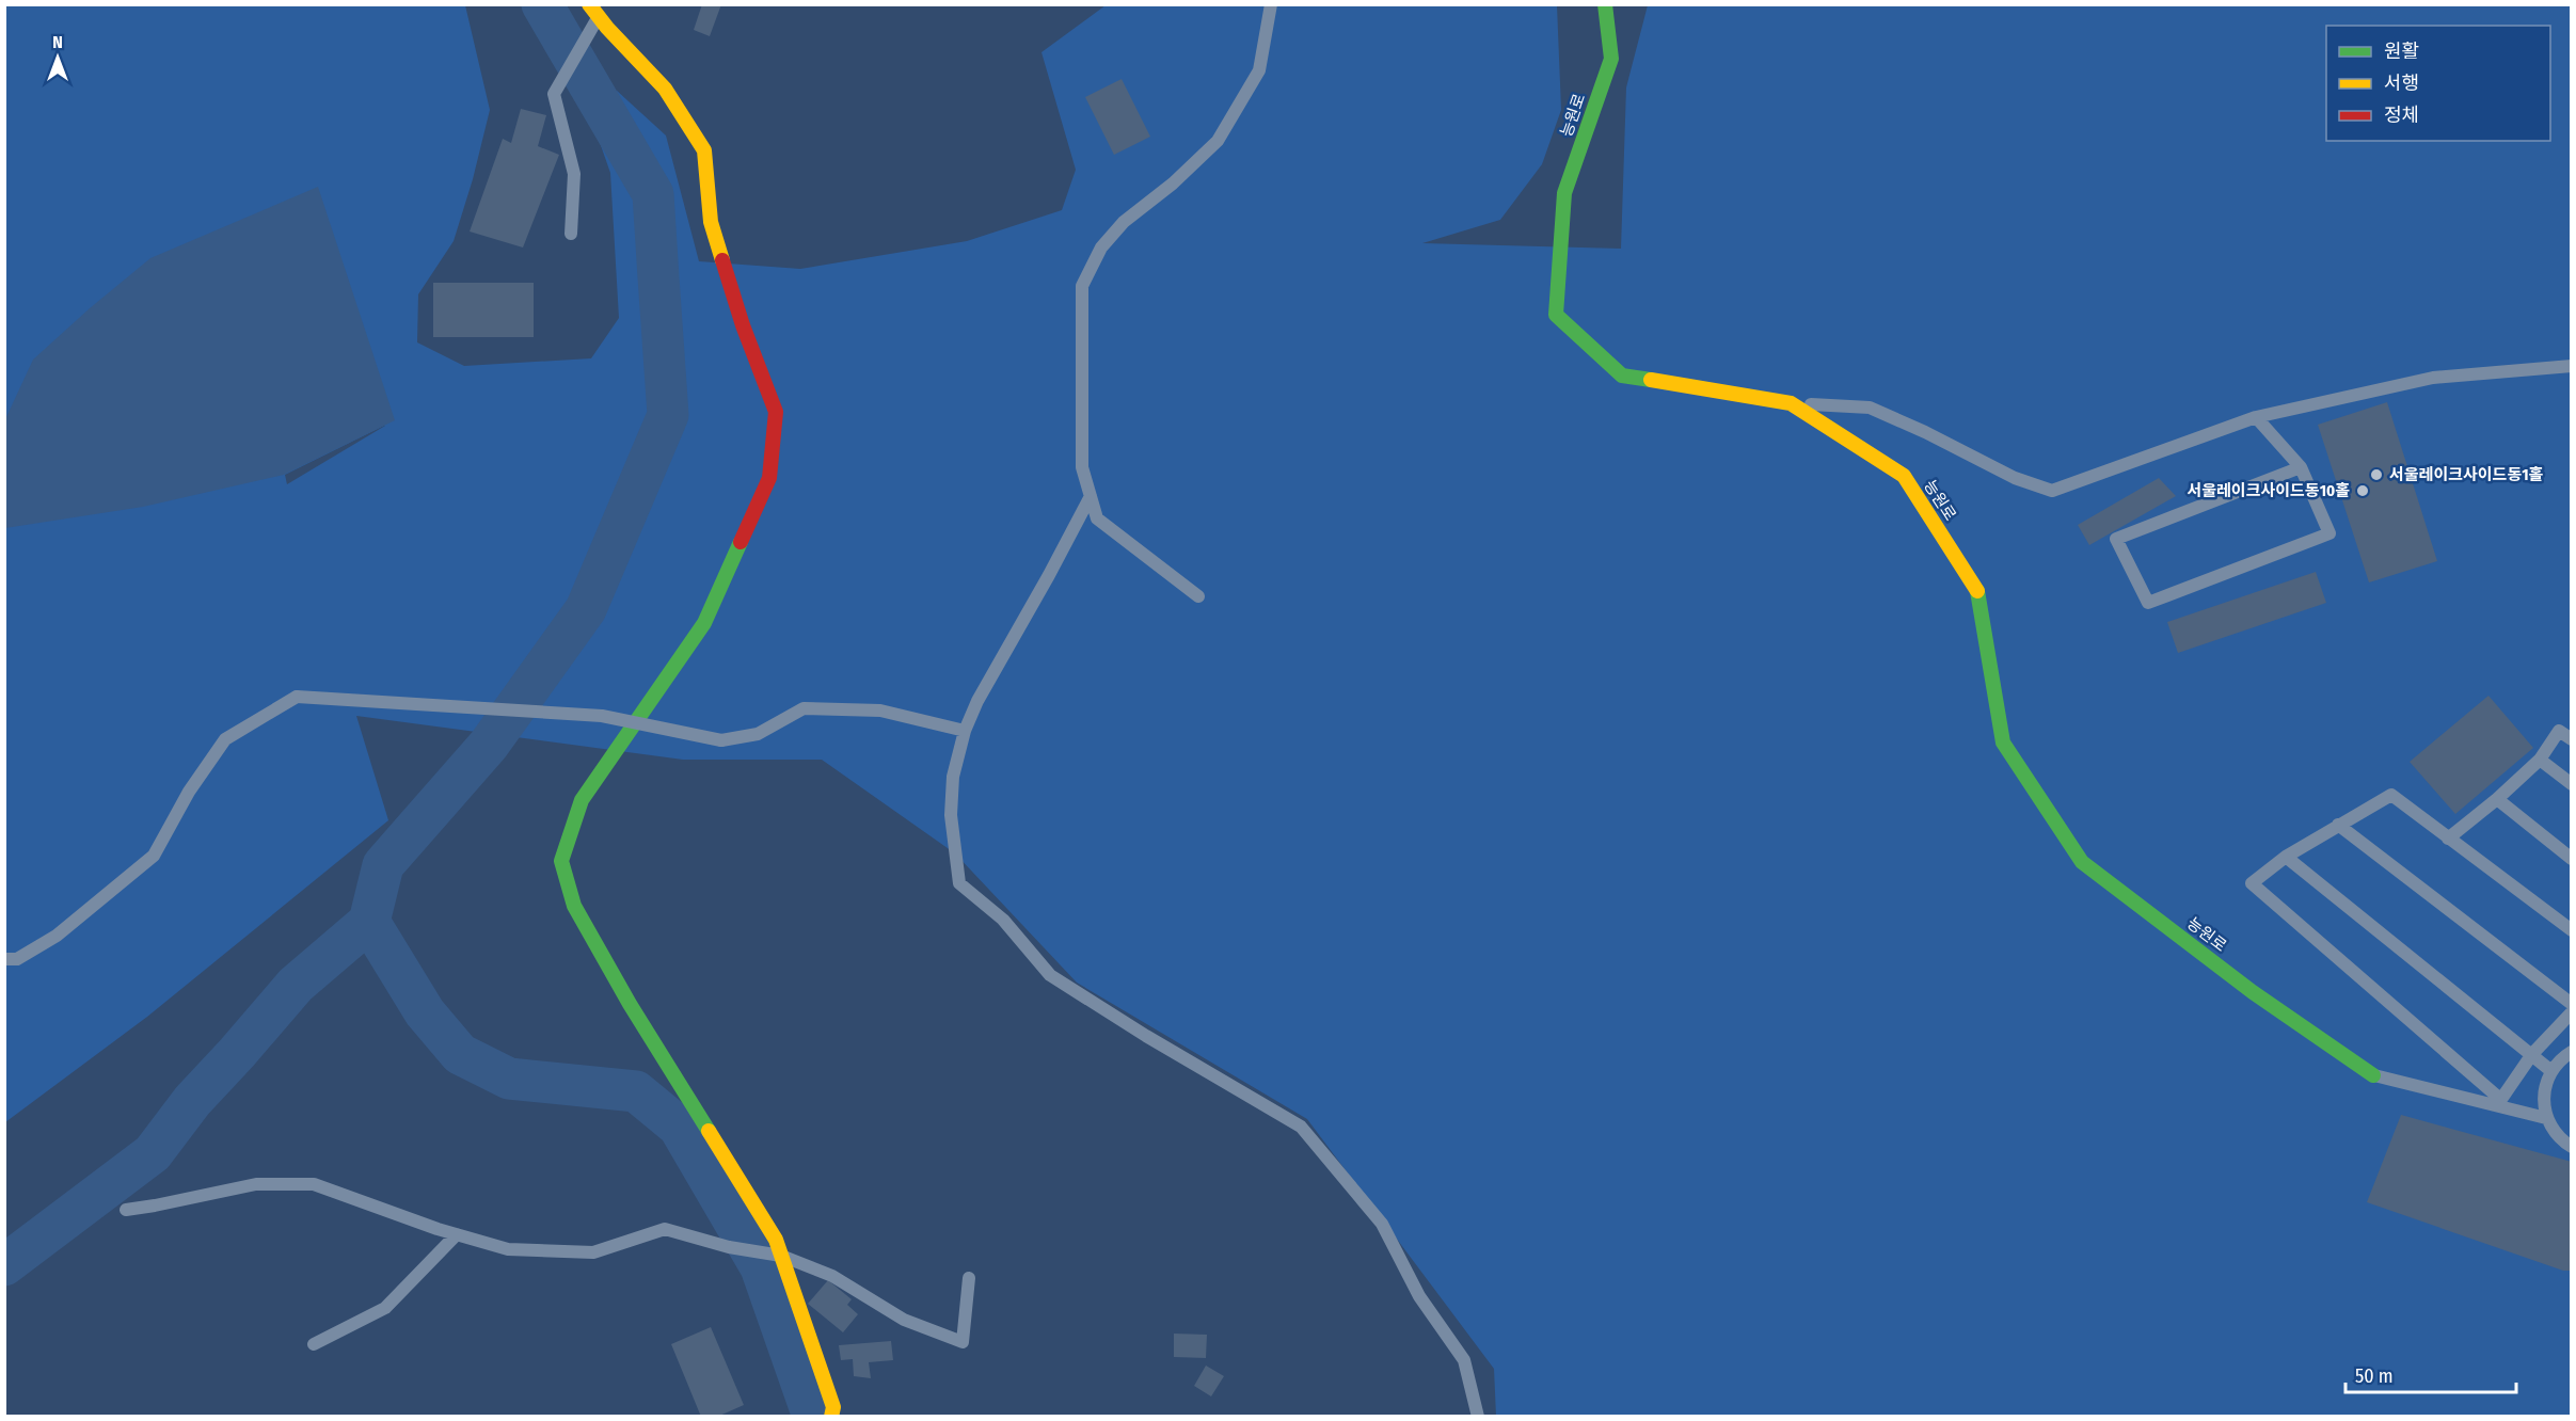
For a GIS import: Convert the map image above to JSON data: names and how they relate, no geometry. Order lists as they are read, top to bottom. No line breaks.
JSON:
{"streets":{"street":["능원로"]},"places":["서울레이크사이드동1홀","서울레이크사이드동10홀"],"legend":["원활","서행","정체"],"scale_bar":"50 m","north":"top"}
